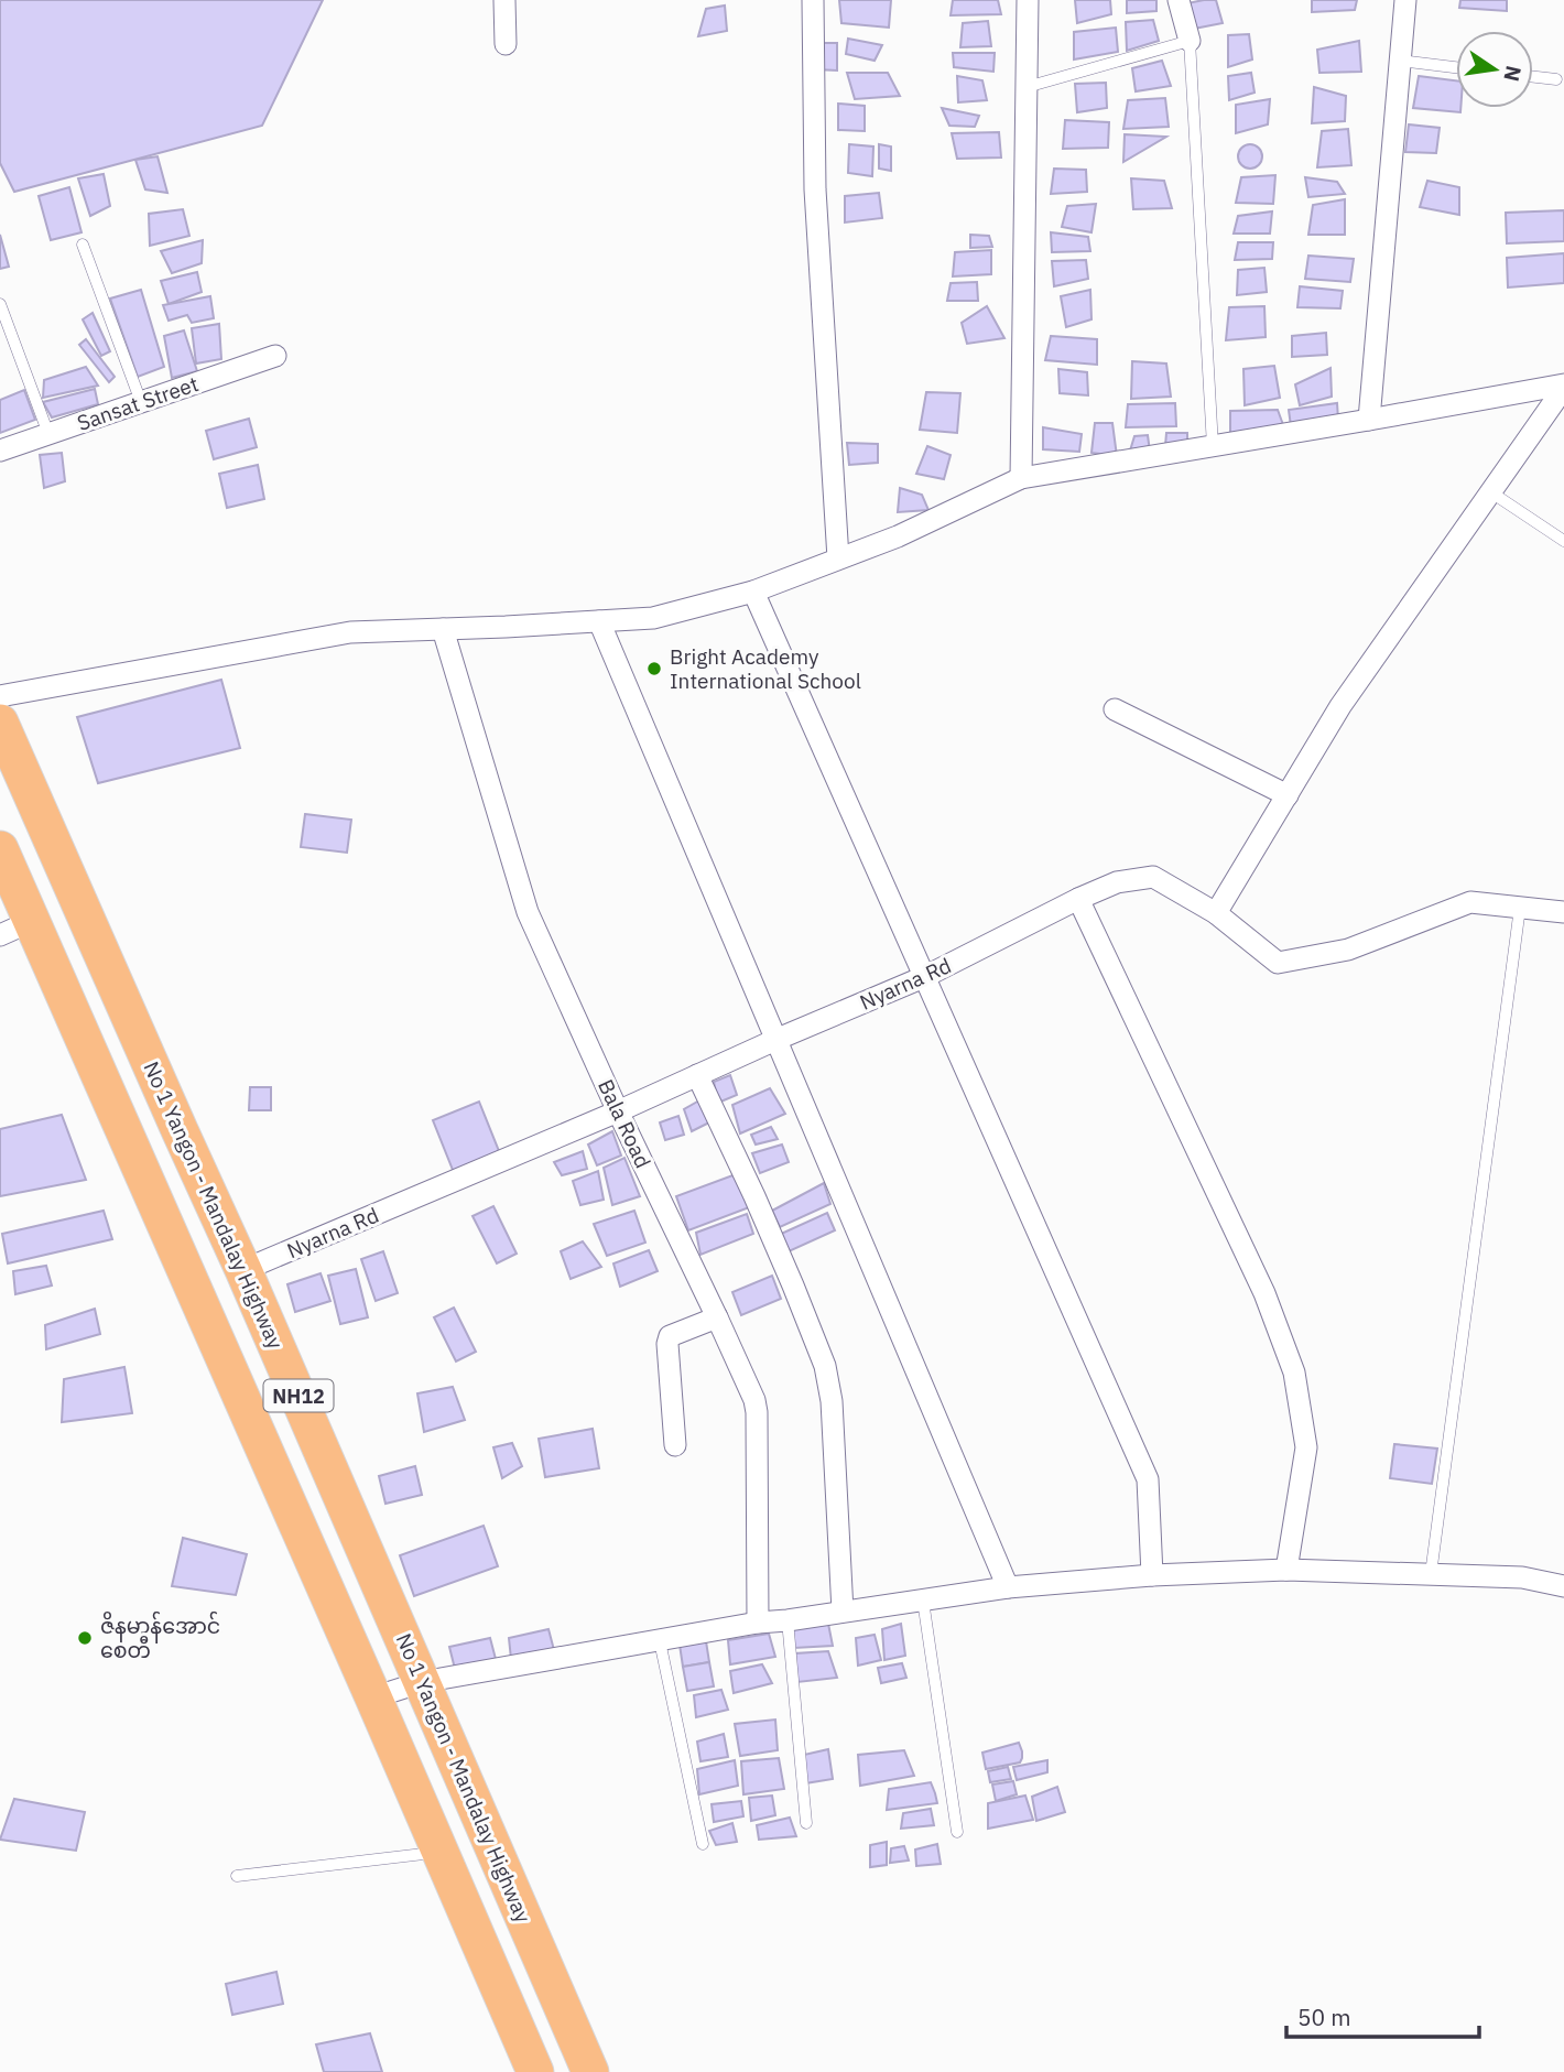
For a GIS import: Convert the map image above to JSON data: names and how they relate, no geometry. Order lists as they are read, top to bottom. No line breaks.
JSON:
{"streets":{"highway":["No 1 Yangon - Mandalay Highway","NH12"],"street":["Sansat Street","Nyarna Rd","Bala Road"]},"crossings":[["Nyarna Rd","Bala Road"],["Nyarna Rd","No 1 Yangon - Mandalay Highway"]],"places":["Bright Academy International School","ဇိနမာန်အောင် စေတီ"],"scale_bar":"50 m","north":"right"}
